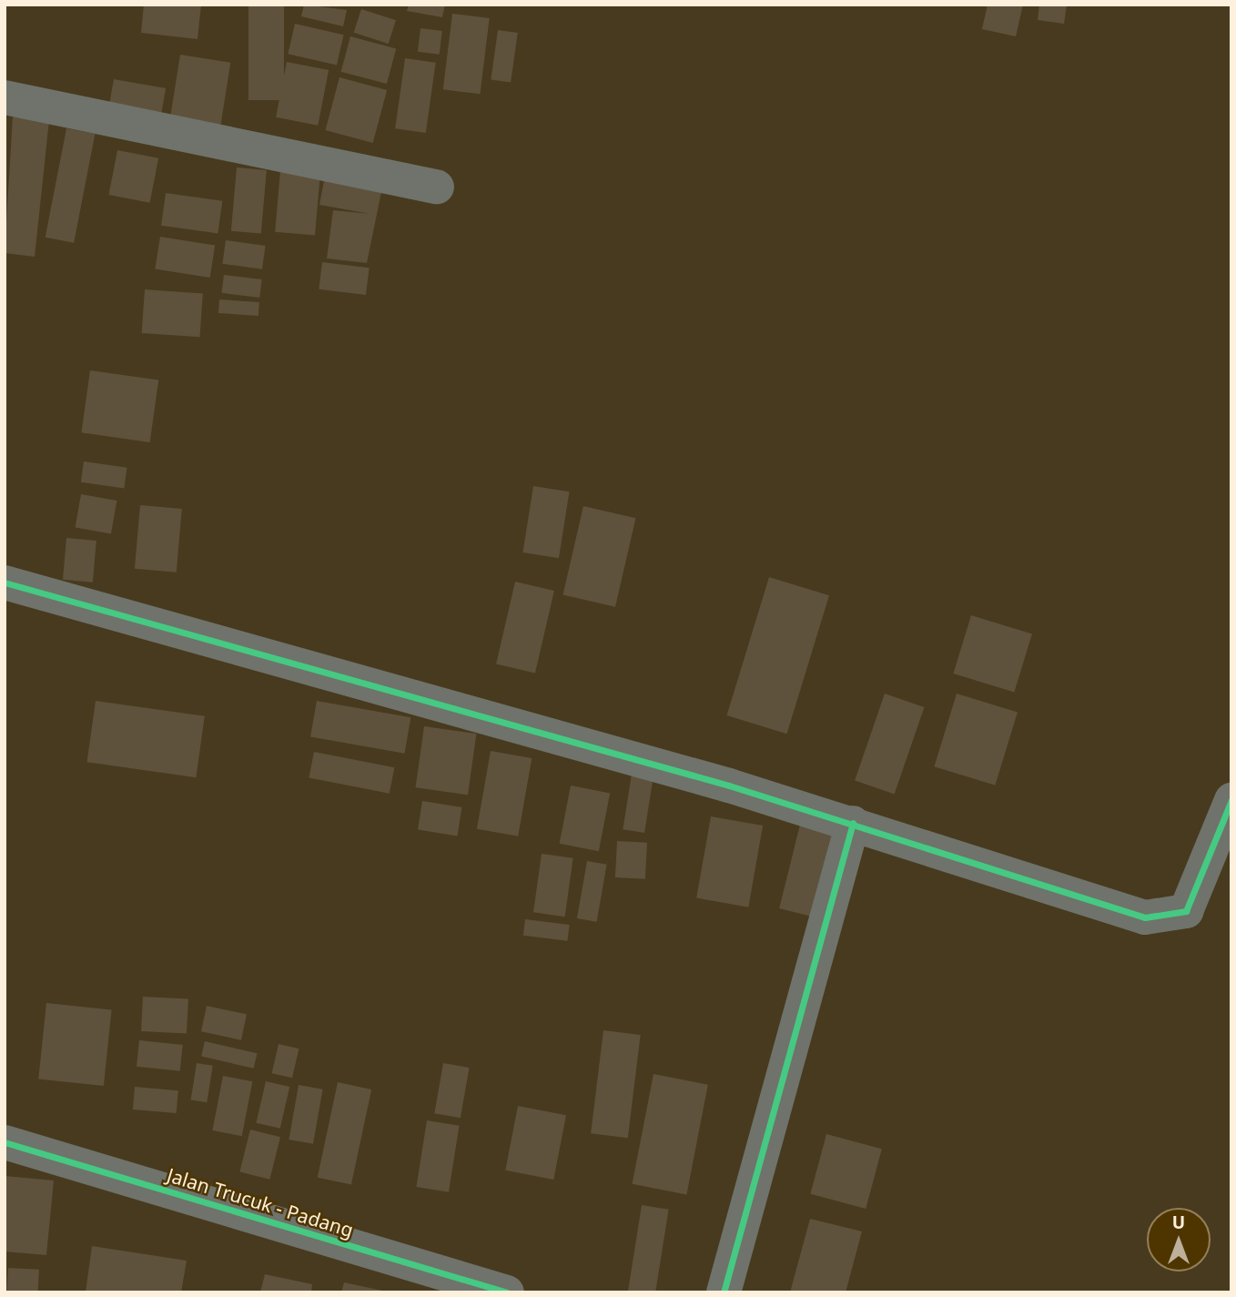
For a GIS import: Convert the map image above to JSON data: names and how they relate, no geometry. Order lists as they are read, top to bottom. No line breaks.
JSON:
{"streets":{"street":["Jalan Trucuk - Padang"]},"north":"top"}
